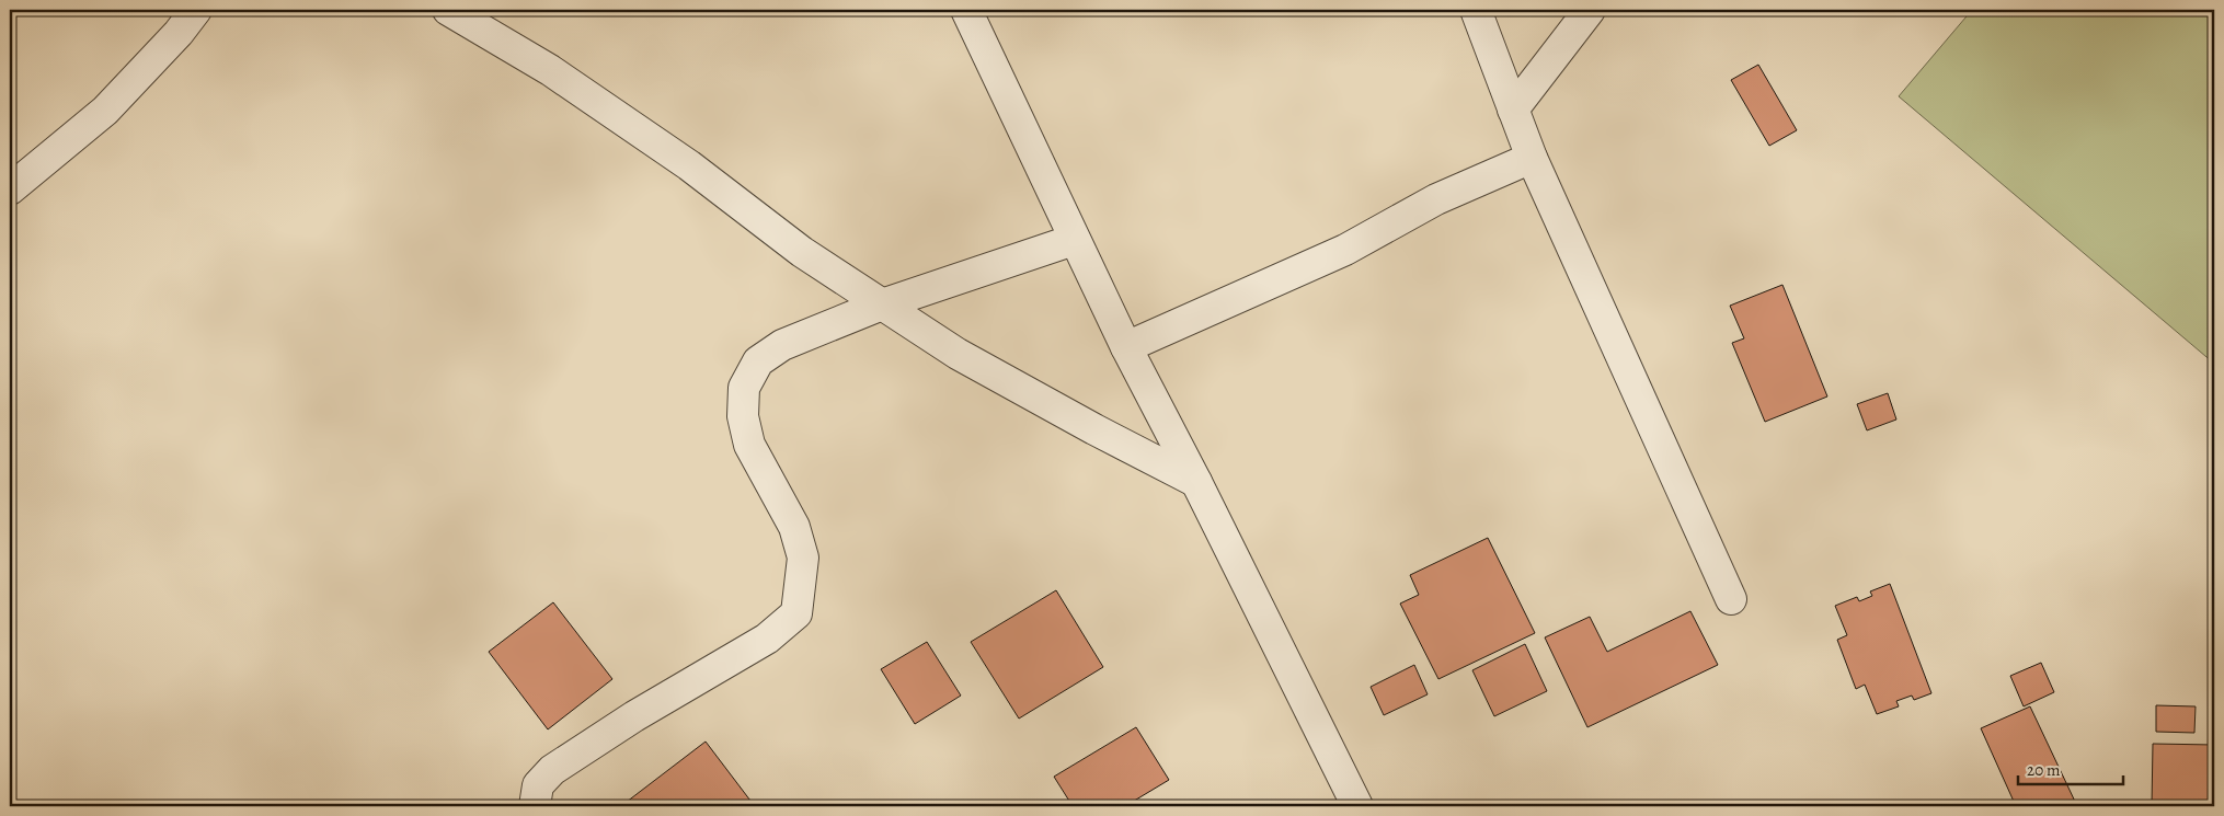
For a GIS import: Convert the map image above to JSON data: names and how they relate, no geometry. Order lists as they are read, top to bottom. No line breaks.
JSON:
{"scale_bar":"20 m"}
